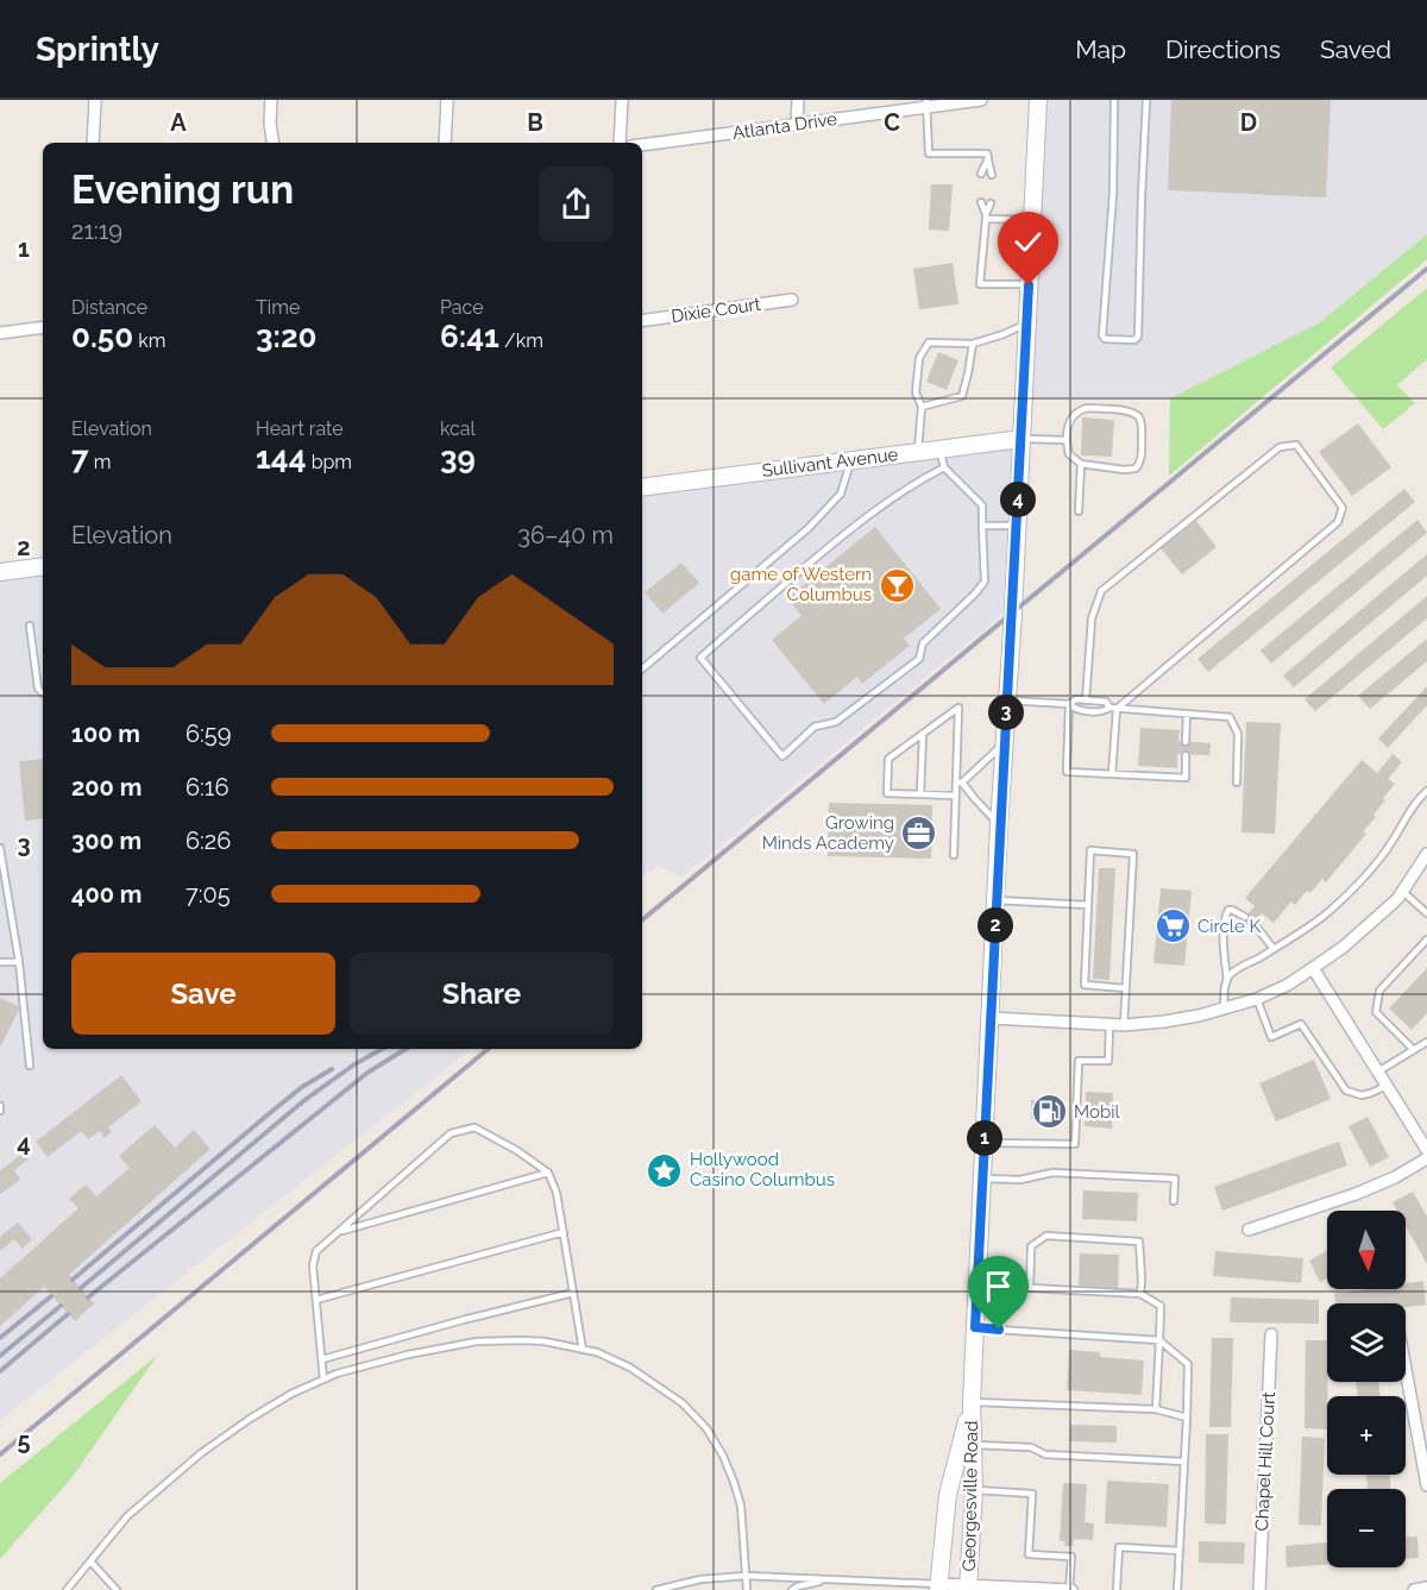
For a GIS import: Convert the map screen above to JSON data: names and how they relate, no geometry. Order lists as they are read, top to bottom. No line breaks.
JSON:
{"streets":{"main road":["Sullivant Avenue","Georgesville Road"],"street":["Atlanta Drive","Dixie Court","Chapel Hill Court"]},"crossings":[["Sullivant Avenue","Georgesville Road"]],"places":{"bar":["game of Western Columbus"],"office":["Growing Minds Academy"],"supermarket":["Circle K"],"fuel station":["Mobil"],"place":["Hollywood Casino Columbus"]},"north":"bottom","page":{"header":"Sprintly","nav":["Map","Directions","Saved"],"heading":["Evening run","21:19"],"stats":[["Distance","0.50 km"],["Time","3:20"],["Pace","6:41 /km"],["Elevation","7 m"],["Heart rate","144 bpm"],["kcal","39"]],"pins":["4","3","2","1"],"chart":["Elevation","36–40 m"],"list":[{"name":"100 m","note":"6:59"},{"name":"200 m","note":"6:16"},{"name":"300 m","note":"6:26"},{"name":"400 m","note":"7:05"}],"buttons":["Save","Share"],"map_buttons":["+","−"]},"grid":{"columns":["A","B","C","D"],"rows":["1","2","3","4","5"]}}
